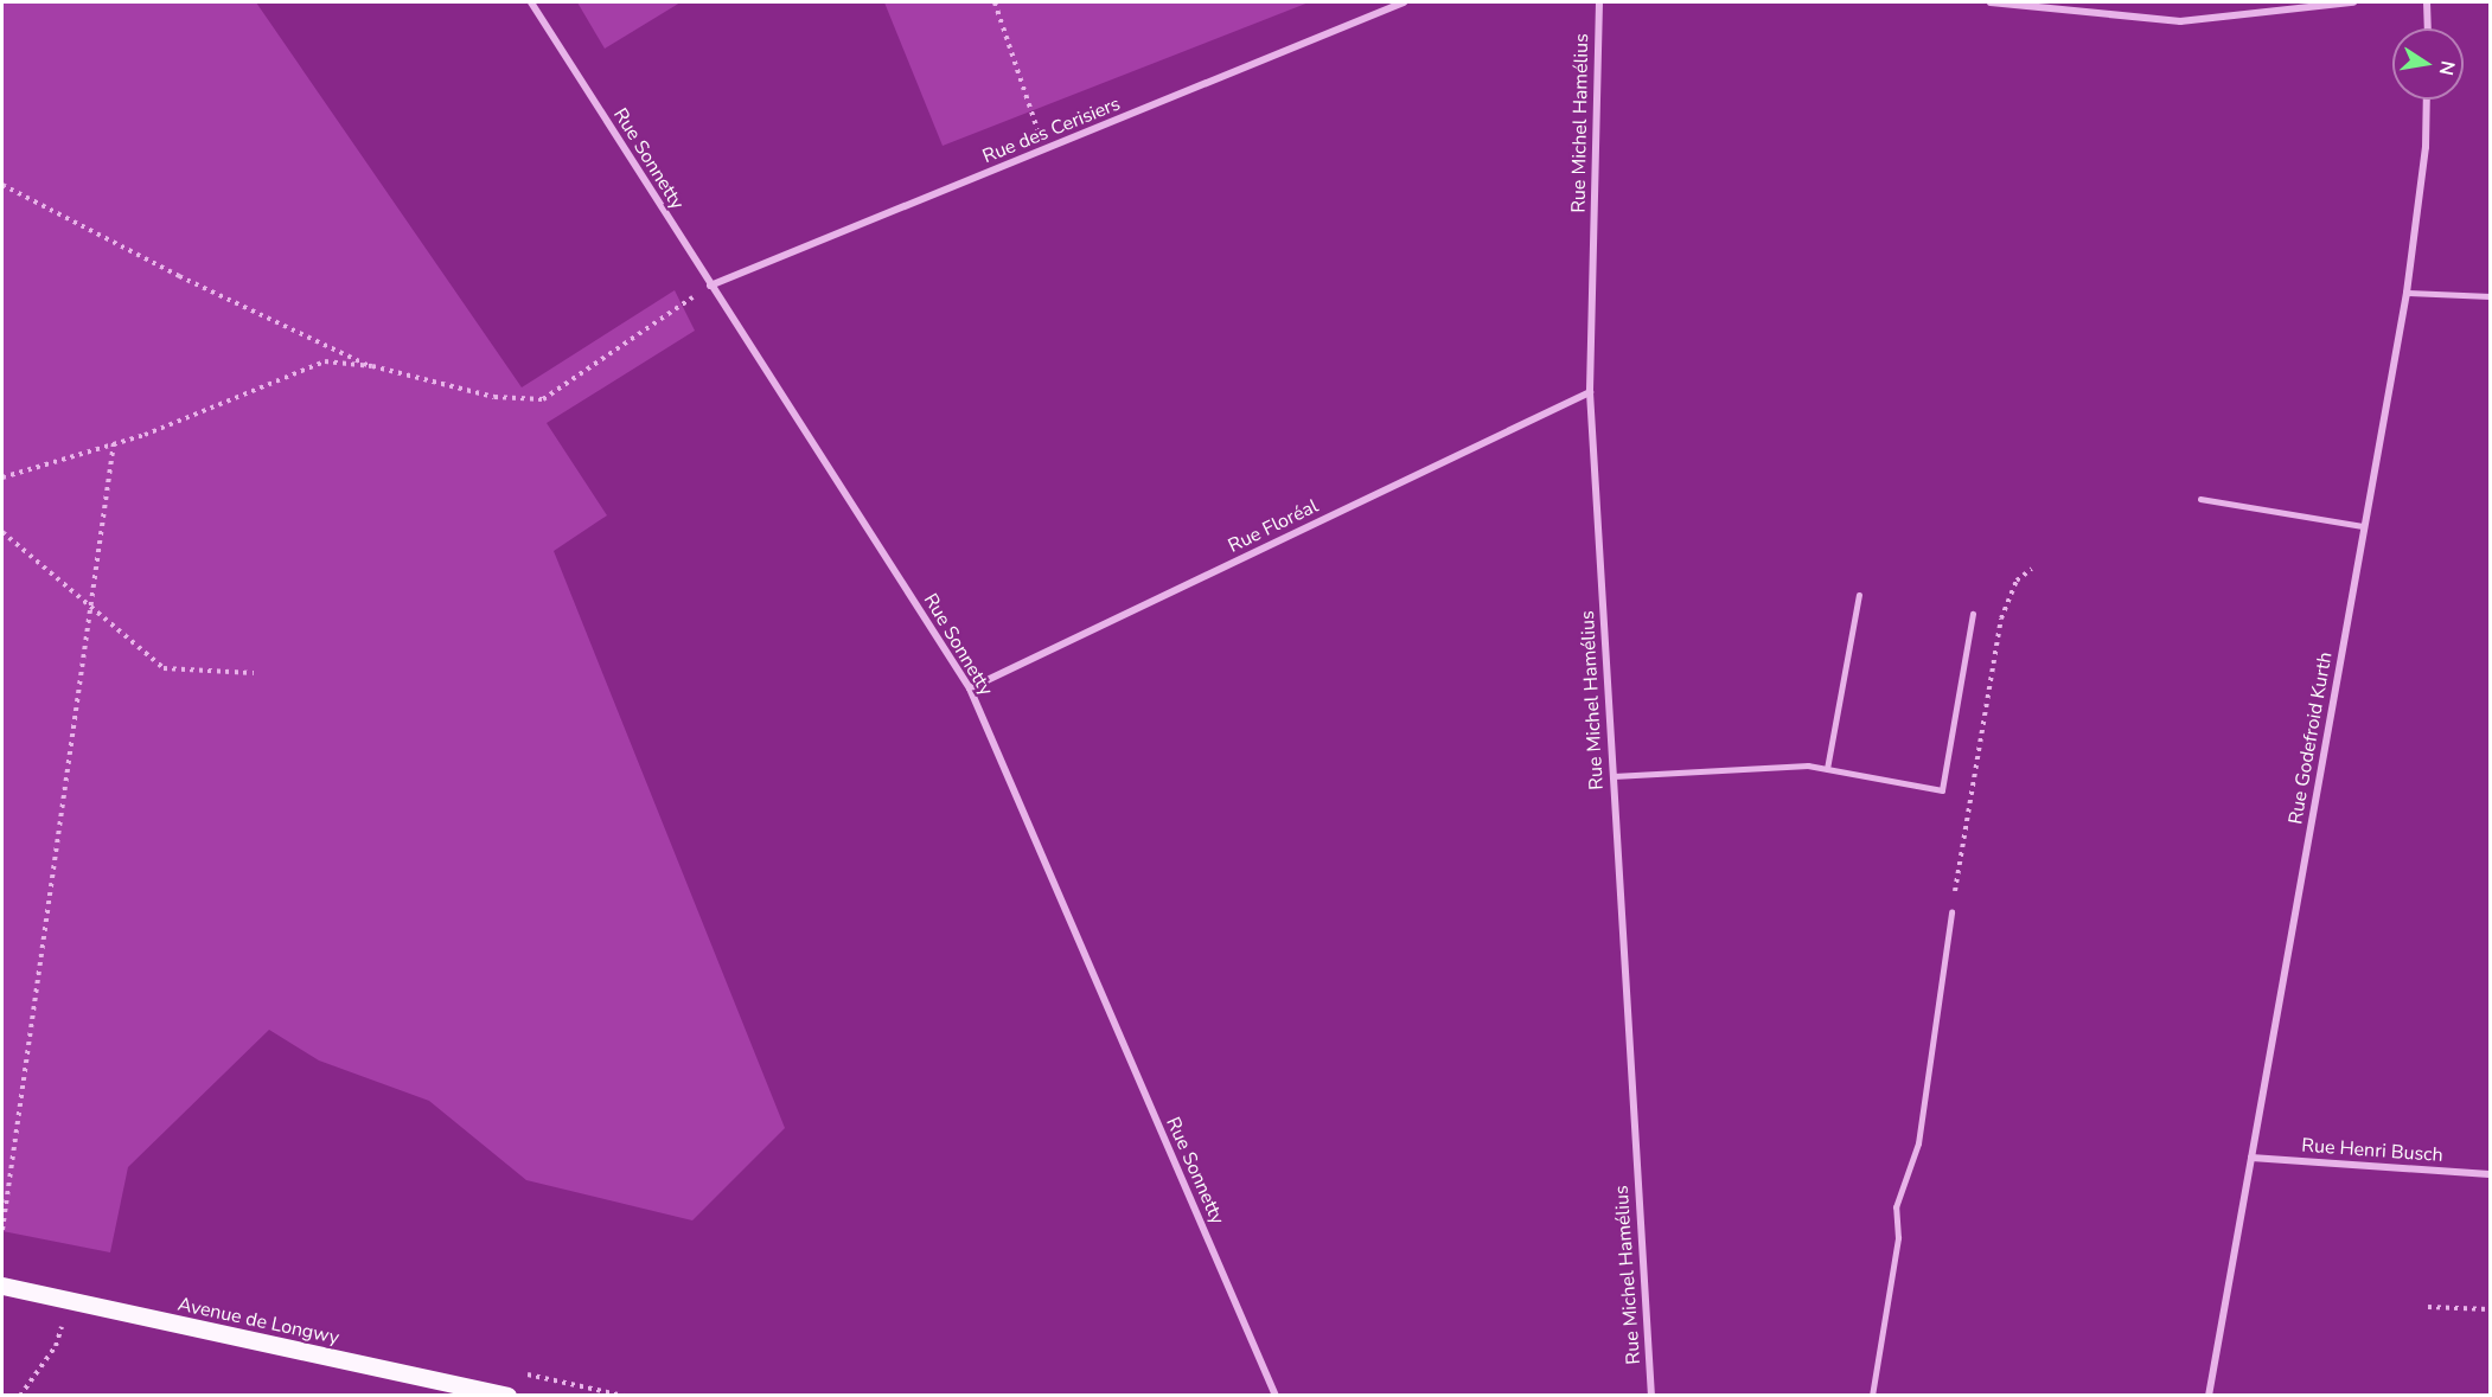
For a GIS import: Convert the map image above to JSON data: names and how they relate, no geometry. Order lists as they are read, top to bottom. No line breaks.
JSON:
{"streets":{"main road":["Avenue de Longwy"],"street":["Rue Michel Hamélius","Rue des Cerisiers","Rue Sonnetty","Rue Floréal","Rue Godefroid Kurth","Rue Henri Busch"]},"crossings":[["Rue Michel Hamélius","Rue Floréal"],["Rue des Cerisiers","Rue Sonnetty"],["Rue Sonnetty","Rue Floréal"],["Rue Godefroid Kurth","Rue Henri Busch"]],"north":"right"}
